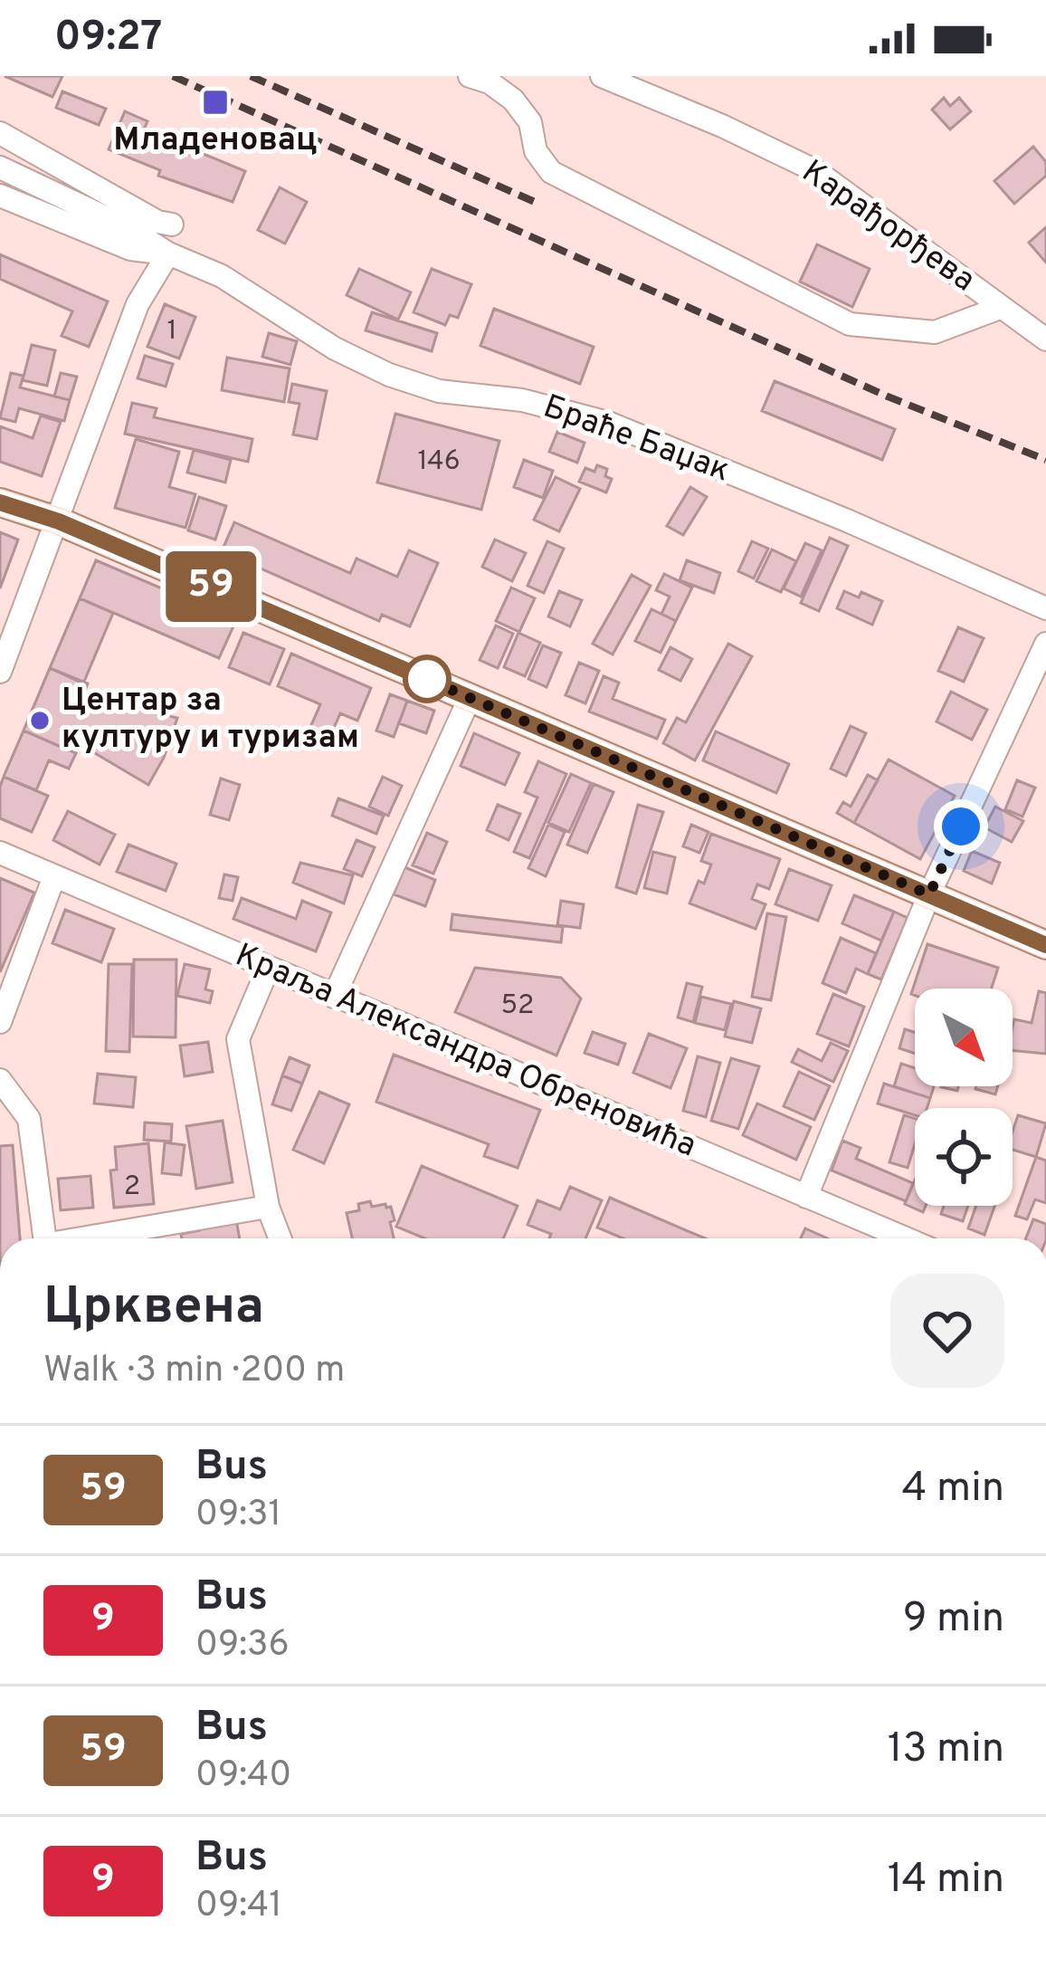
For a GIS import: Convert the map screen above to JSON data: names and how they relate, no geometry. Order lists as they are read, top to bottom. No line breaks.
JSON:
{"streets":{"street":["Карађорђева","Браће Баџак","Краља Александра Обреновића"]},"places":{"transit":["Младеновац"],"other":["Центар за културу и туризам"]},"lines":["bus line 59"],"house_numbers":["1","146","52","2"],"north":"bottom right","page":{"status":"09:27","on_map":"59","heading":["Црквена","Walk · 3 min · 200 m"],"list":[{"mark":"59","name":"Bus","note":"09:31","value":"4 min"},{"mark":"9","name":"Bus","note":"09:36","value":"9 min"},{"mark":"59","name":"Bus","note":"09:40","value":"13 min"},{"mark":"9","name":"Bus","note":"09:41","value":"14 min"}]}}
